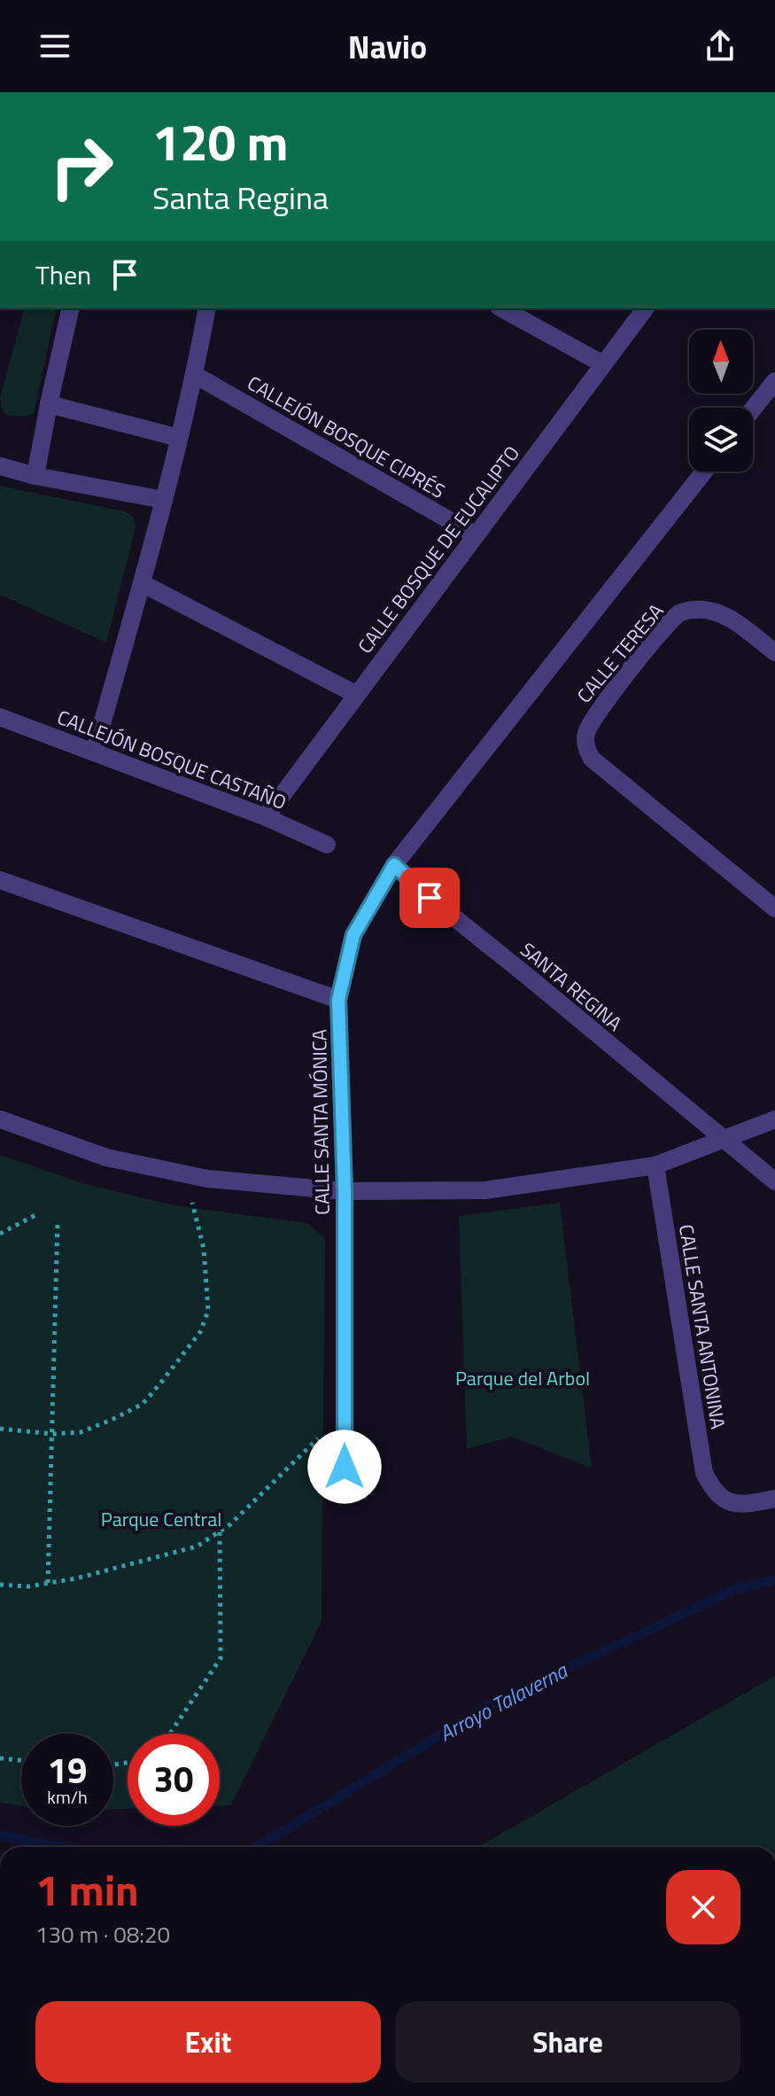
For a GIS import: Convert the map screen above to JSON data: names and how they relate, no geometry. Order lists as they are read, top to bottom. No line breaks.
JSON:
{"streets":{"street":["CALLEJÓN BOSQUE CIPRÉS","CALLE BOSQUE DE EUCALIPTO","CALLE TERESA","CALLEJÓN BOSQUE CASTAÑO","SANTA REGINA","CALLE SANTA MÓNICA","CALLE SANTA ANTONINA"]},"crossings":[["CALLEJÓN BOSQUE CIPRÉS","CALLE BOSQUE DE EUCALIPTO"],["CALLE BOSQUE DE EUCALIPTO","CALLEJÓN BOSQUE CASTAÑO"],["SANTA REGINA","CALLE SANTA MÓNICA"]],"water":["Arroyo Talaverna"],"parks":["Parque del Arbol","Parque Central"],"north":"top","page":{"header":"Navio","turn":["120 m","Santa Regina"],"then":"Then","speed":"19 km/h","limit":"30","heading":["1 min","130 m · 08:20"],"buttons":["Exit","Share"]}}
